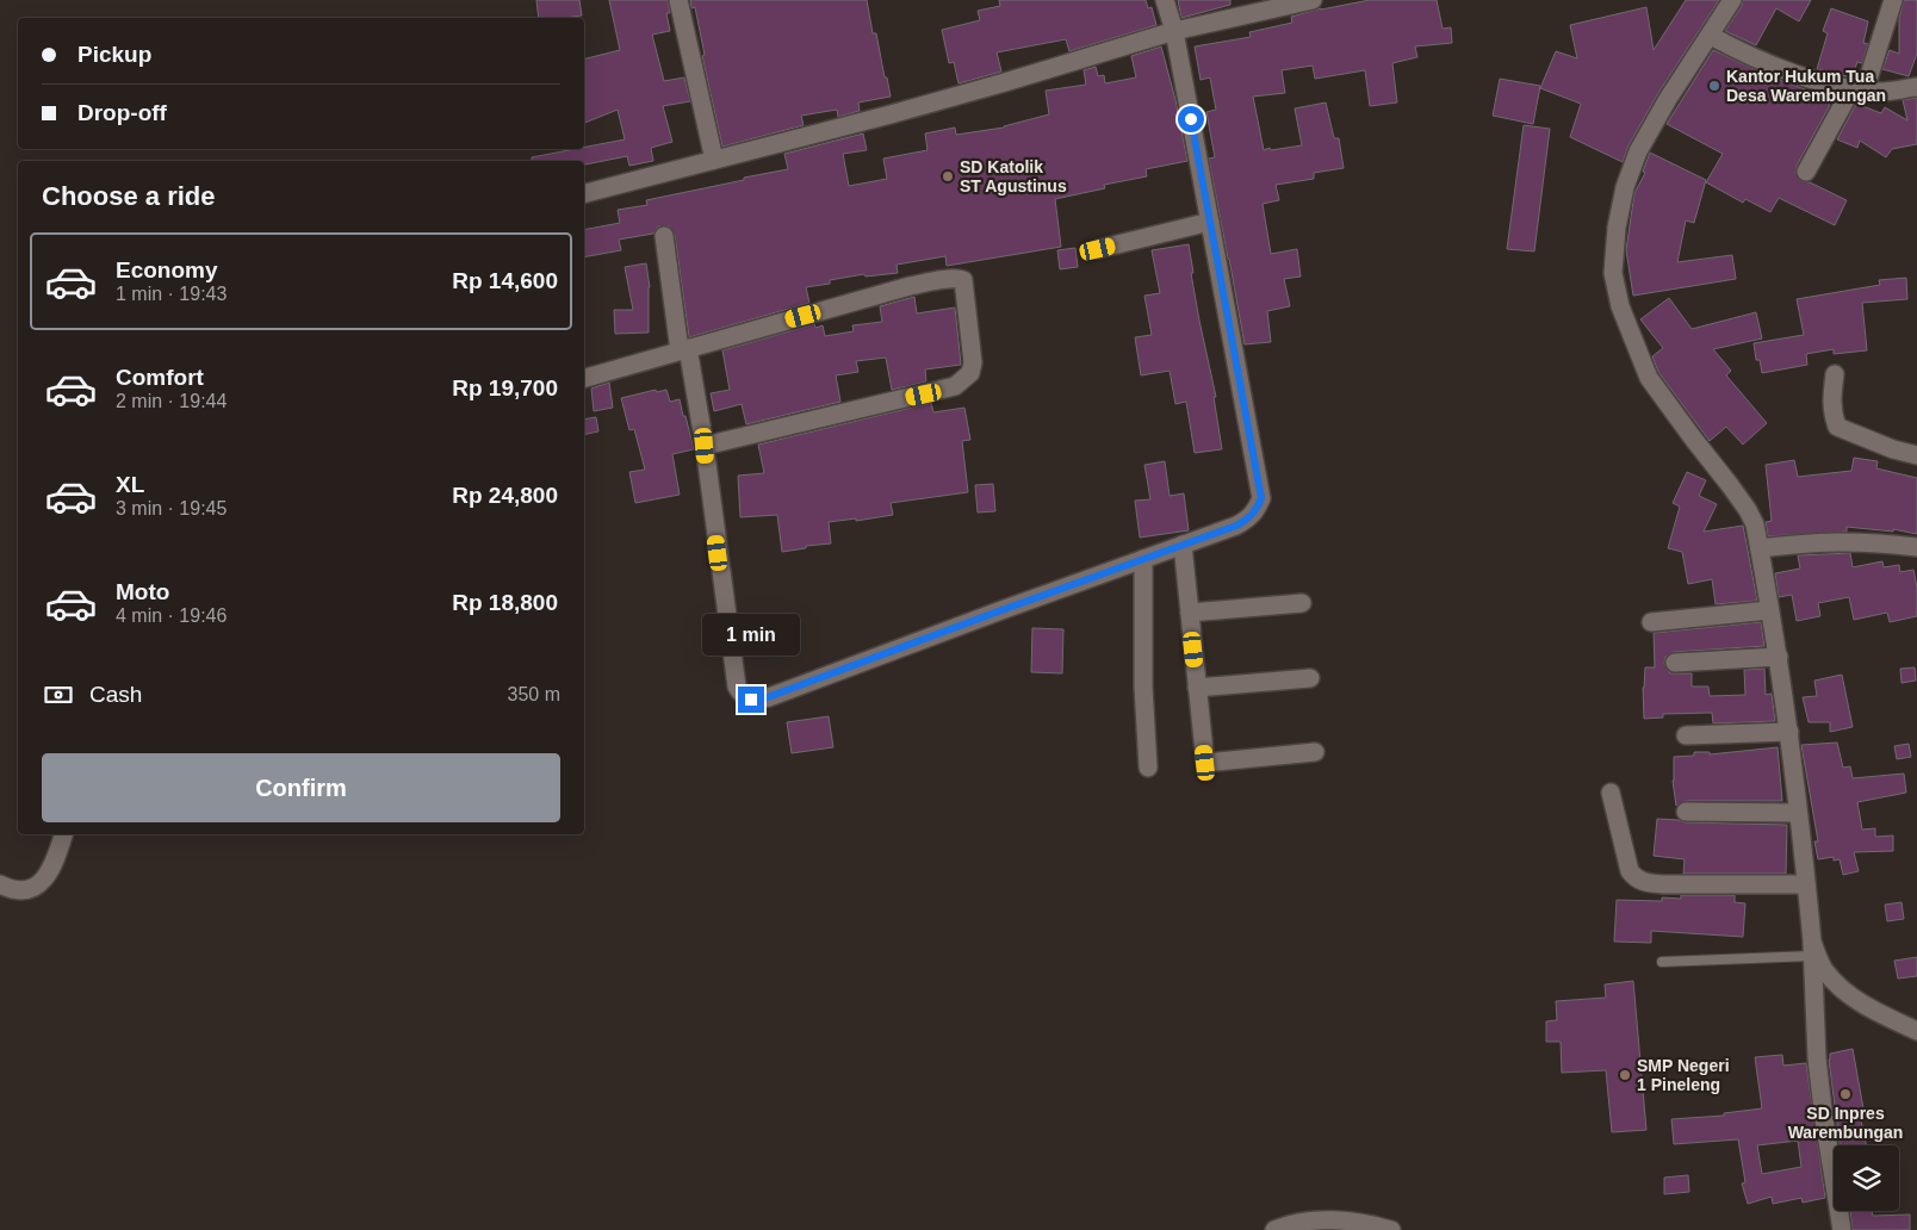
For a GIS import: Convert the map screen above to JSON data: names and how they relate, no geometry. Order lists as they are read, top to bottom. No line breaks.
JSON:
{"places":["Kantor Hukum Tua Desa Warembungan","SD Katolik ST Agustinus","SMP Negeri 1 Pineleng","SD Inpres Warembungan"],"page":{"banner":["Pickup","Drop-off"],"heading":"Choose a ride","list":[{"name":"Economy","note":"1 min · 19:43","value":"Rp 14,600"},{"name":"Comfort","note":"2 min · 19:44","value":"Rp 19,700"},{"name":"XL","note":"3 min · 19:45","value":"Rp 24,800"},{"name":"Moto","note":"4 min · 19:46","value":"Rp 18,800"}],"bubble":"1 min","pay":["Cash","350 m"],"buttons":"Confirm"}}
